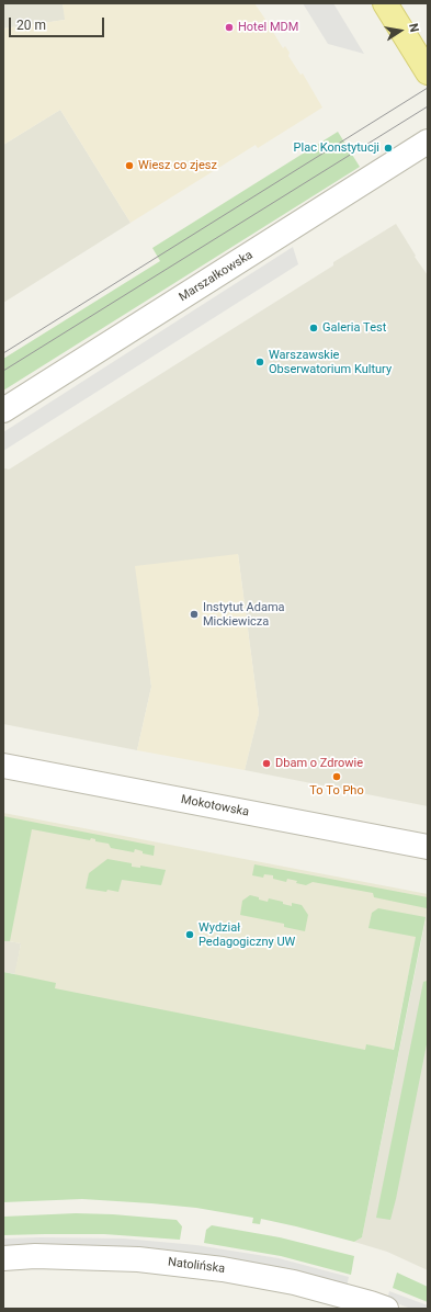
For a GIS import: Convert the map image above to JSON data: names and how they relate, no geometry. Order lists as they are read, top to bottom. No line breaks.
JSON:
{"streets":{"street":["Marszałkowska","Mokotowska","Natolińska"]},"places":["Hotel MDM","Plac Konstytucji","Wiesz co zjesz","Galeria Test","Warszawskie Obserwatorium Kultury","Instytut Adama Mickiewicza","Dbam o Zdrowie","To To Pho","Wydział Pedagogiczny UW"],"scale_bar":"20 m","north":"right"}
